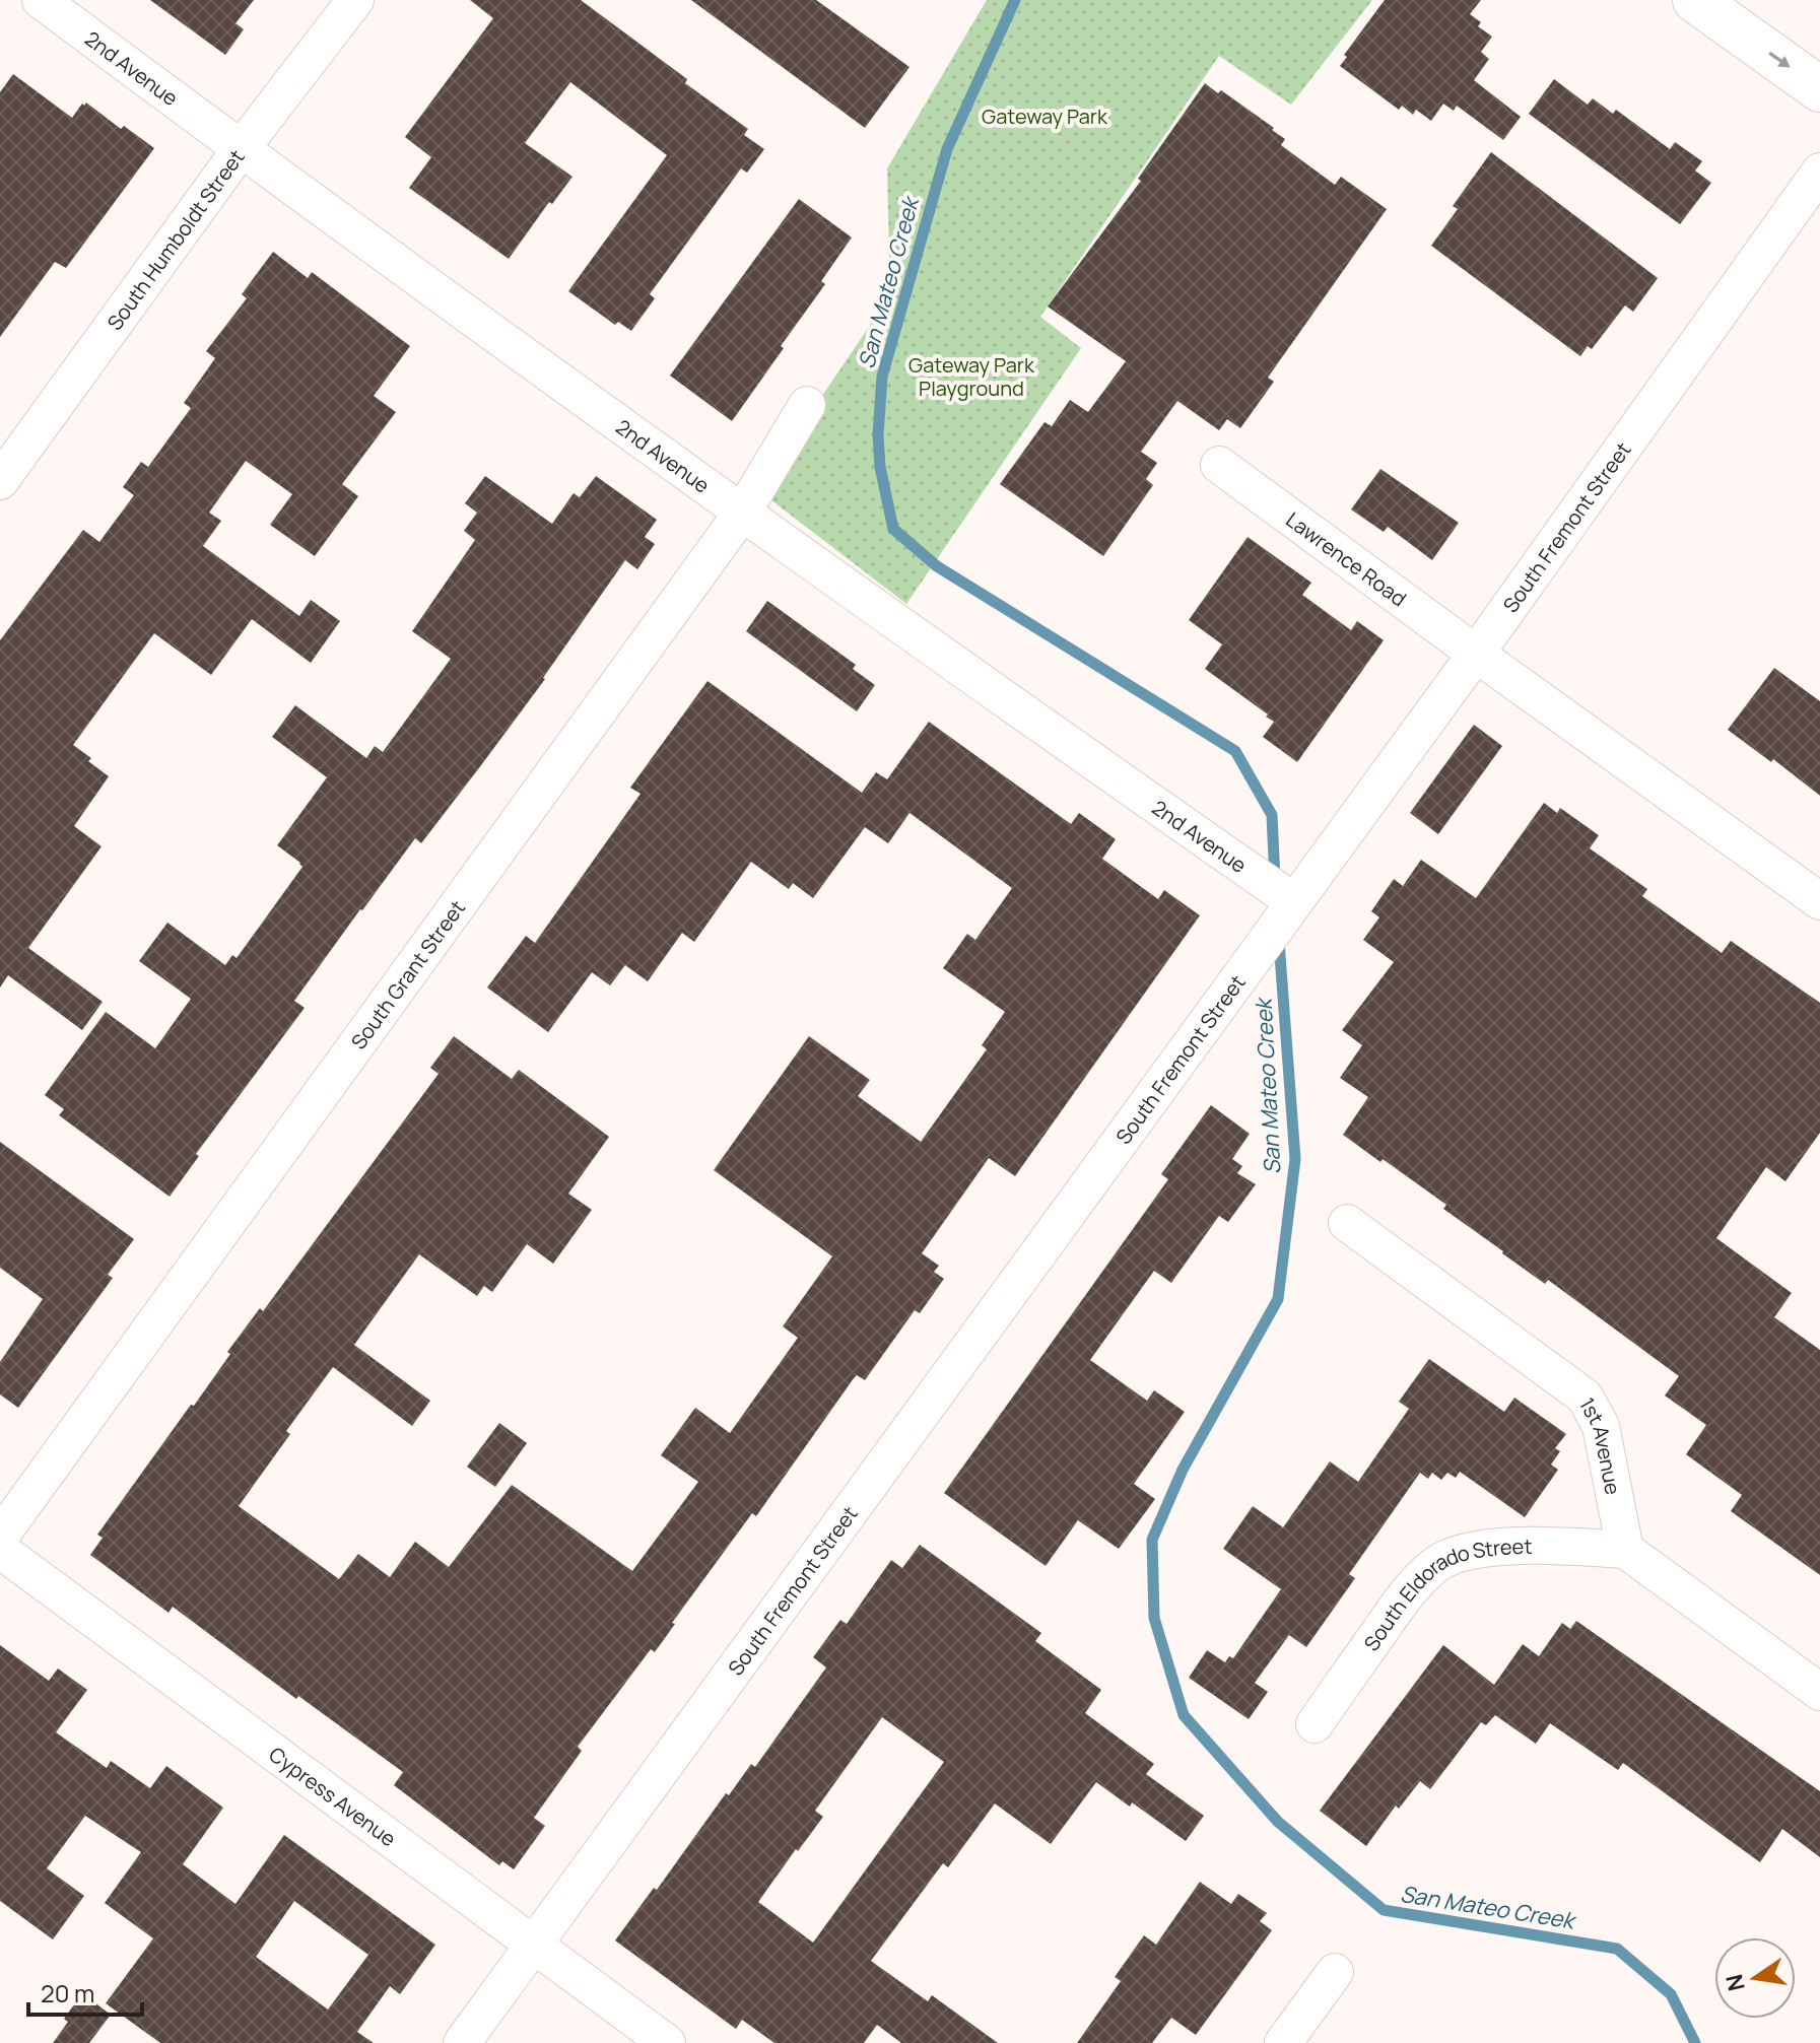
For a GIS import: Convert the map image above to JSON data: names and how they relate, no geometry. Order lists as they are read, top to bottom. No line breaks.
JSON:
{"streets":{"street":["2nd Avenue","South Humboldt Street","South Fremont Street","Lawrence Road","South Grant Street","1st Avenue","South Eldorado Street","Cypress Avenue"]},"crossings":[["2nd Avenue","South Humboldt Street"],["2nd Avenue","South Fremont Street"],["2nd Avenue","South Grant Street"],["South Fremont Street","Lawrence Road"],["South Fremont Street","Cypress Avenue"],["1st Avenue","South Eldorado Street"]],"water":["San Mateo Creek"],"parks":["Gateway Park","Gateway Park Playground"],"scale_bar":"20 m","north":"left"}
